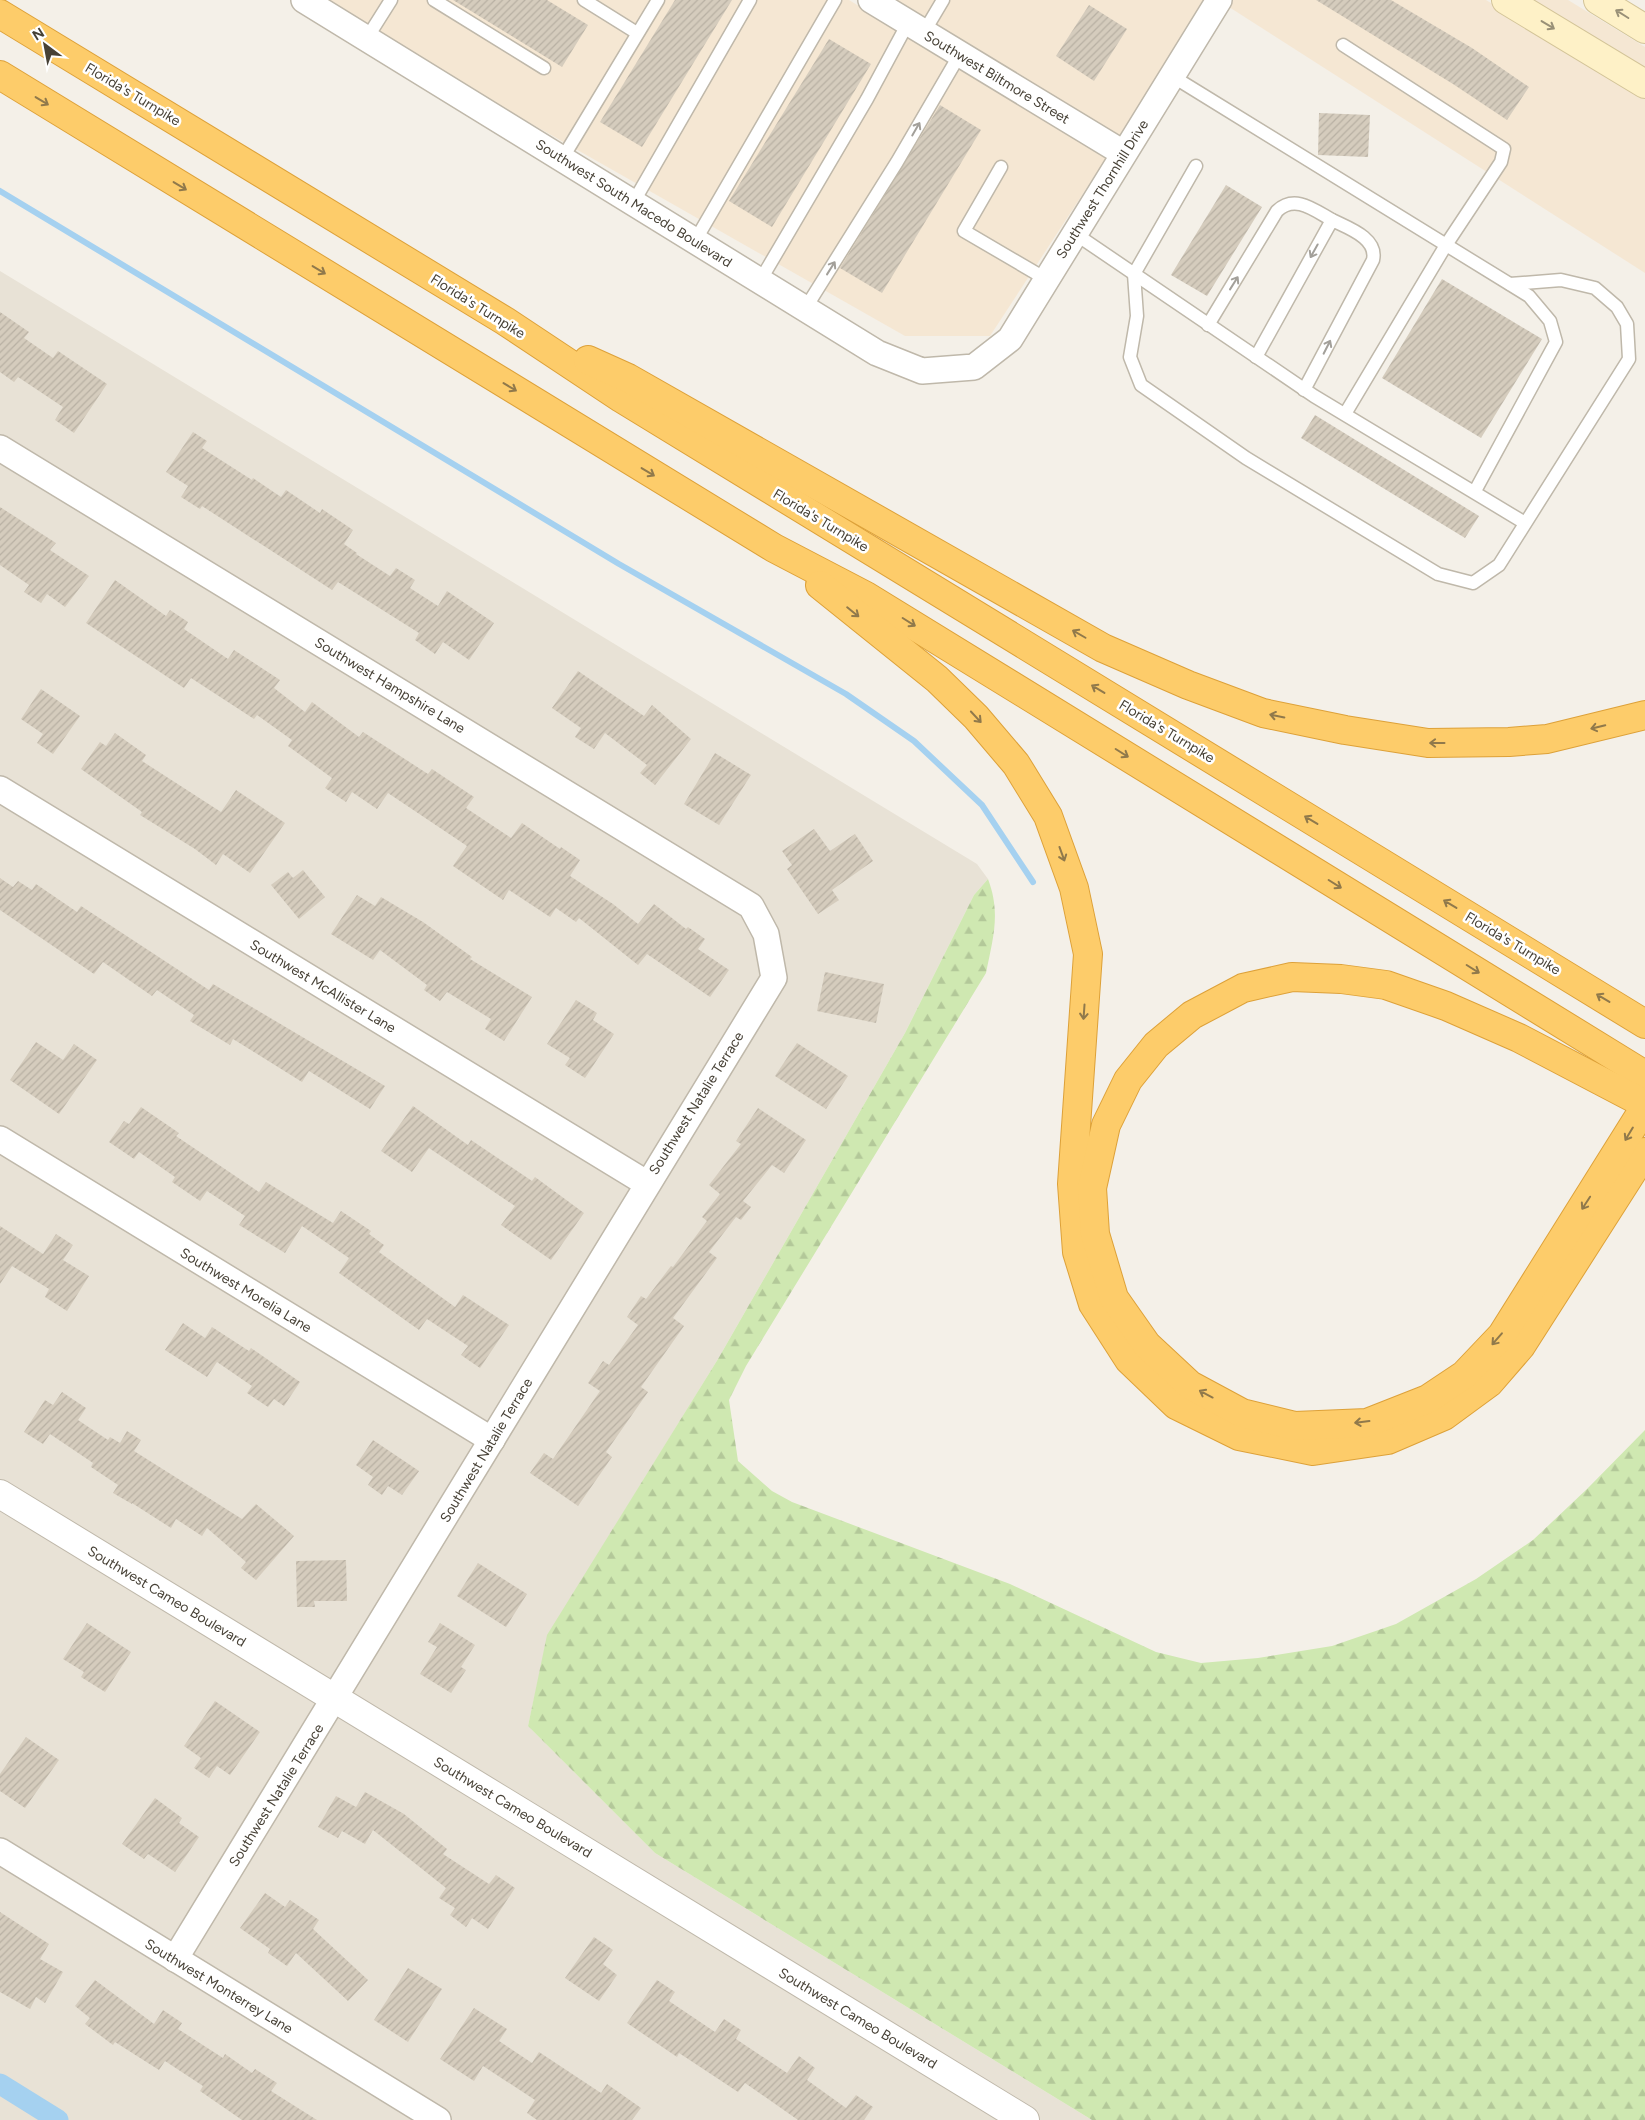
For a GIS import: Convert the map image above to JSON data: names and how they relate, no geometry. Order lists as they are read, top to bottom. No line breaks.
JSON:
{"streets":{"highway":["Florida's Turnpike"],"street":["Southwest Biltmore Street","Southwest Thornhill Drive","Southwest South Macedo Boulevard","Southwest Hampshire Lane","Southwest McAllister Lane","Southwest Natalie Terrace","Southwest Morelia Lane","Southwest Cameo Boulevard","Southwest Monterrey Lane"]},"crossings":[["Southwest Biltmore Street","Southwest Thornhill Drive"],["Southwest Thornhill Drive","Southwest South Macedo Boulevard"],["Southwest Hampshire Lane","Southwest Natalie Terrace"],["Southwest McAllister Lane","Southwest Natalie Terrace"],["Southwest Natalie Terrace","Southwest Morelia Lane"],["Southwest Natalie Terrace","Southwest Cameo Boulevard"],["Southwest Natalie Terrace","Southwest Monterrey Lane"]],"north":"top left"}
